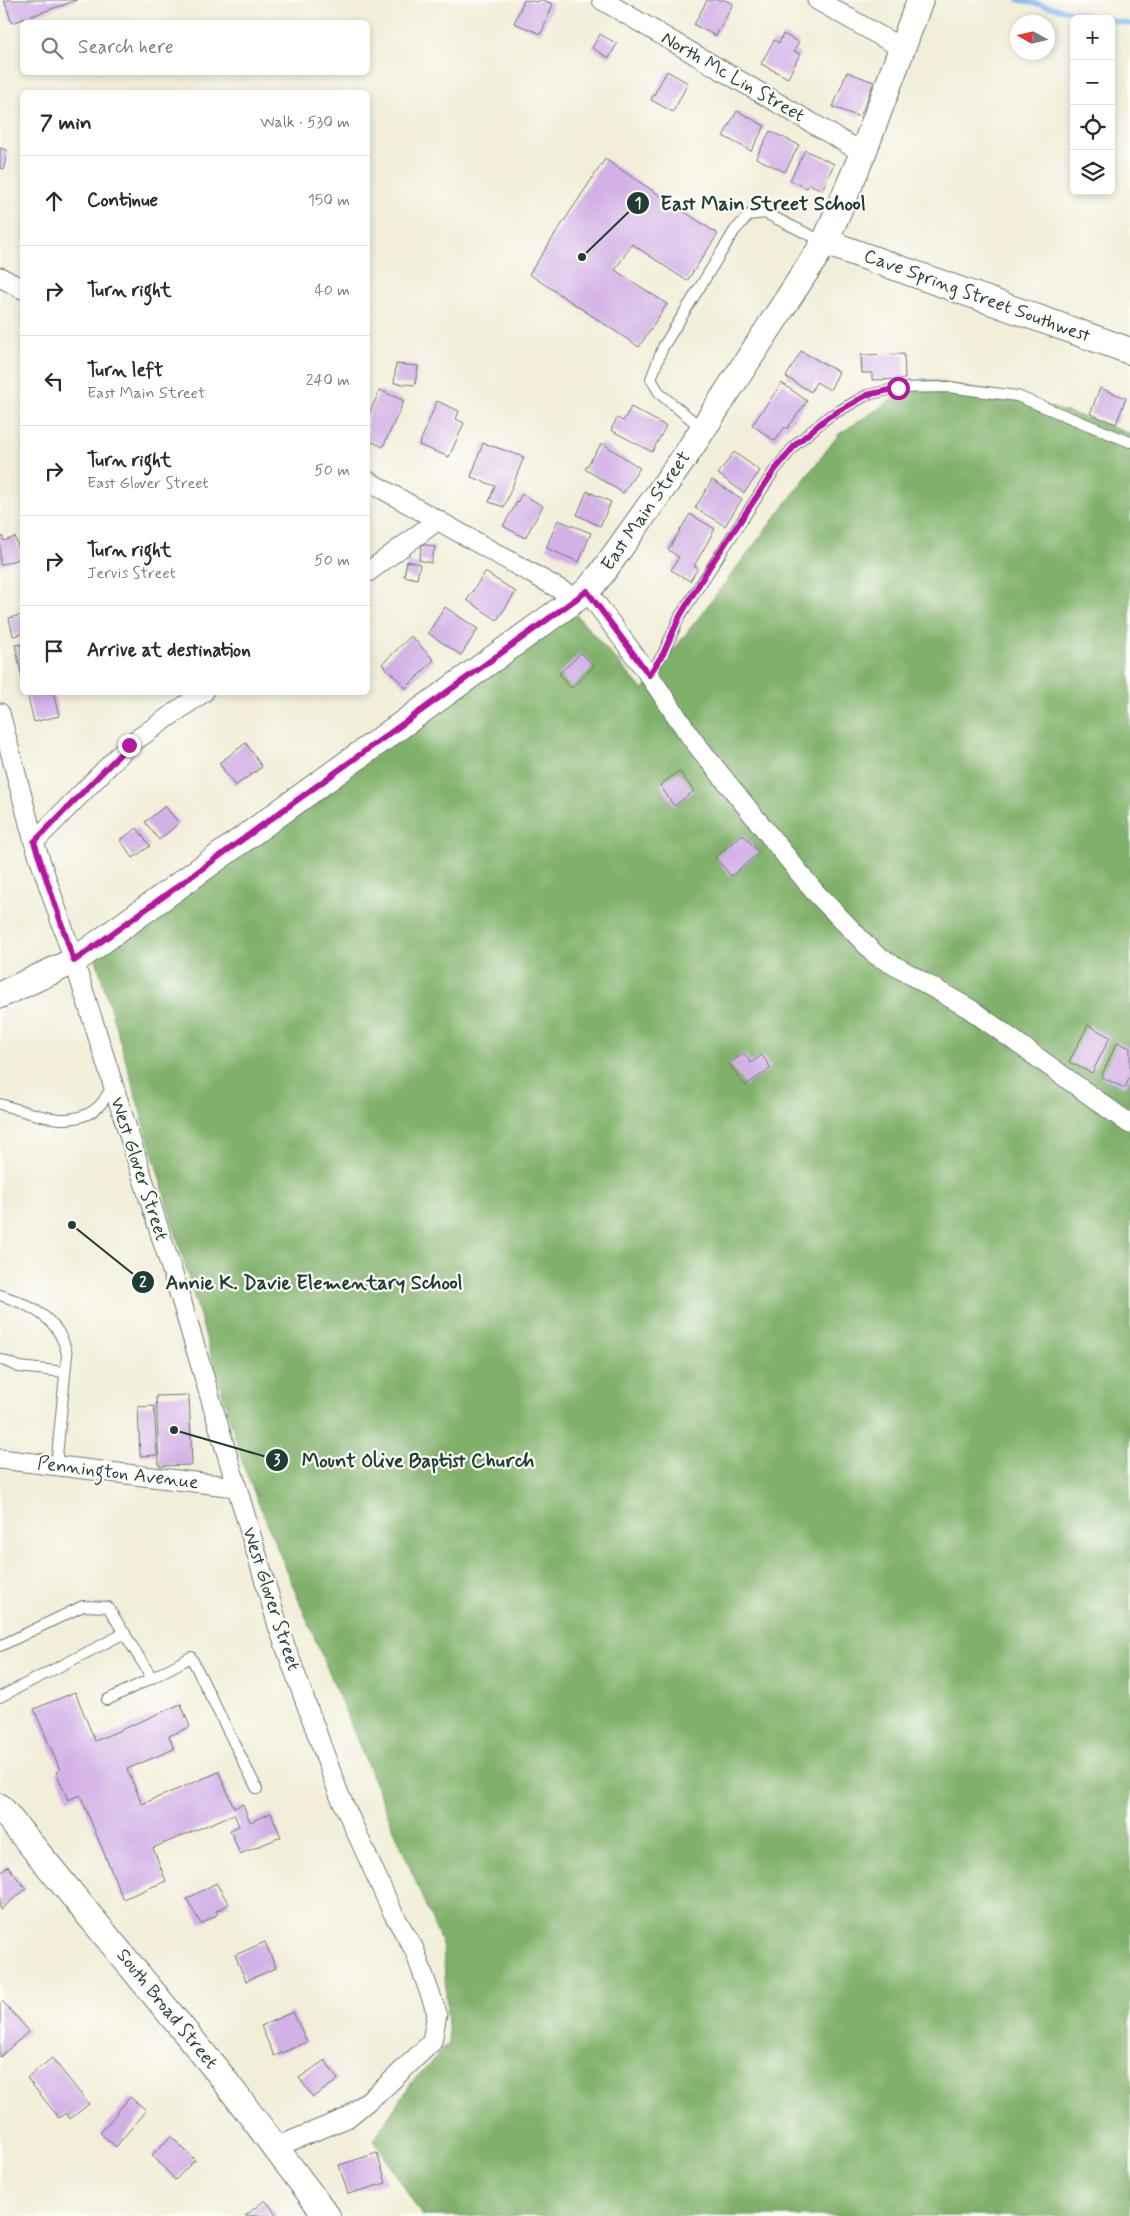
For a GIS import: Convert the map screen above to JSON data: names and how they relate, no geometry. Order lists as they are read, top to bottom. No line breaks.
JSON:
{"streets":{"main road":["Cave Spring Street Southwest","East Main Street","South Broad Street"],"street":["North Mc Lin Street","West Glover Street","Pennington Avenue"]},"crossings":[["North Mc Lin Street","East Main Street"],["Cave Spring Street Southwest","East Main Street"],["East Main Street","West Glover Street"],["West Glover Street","Pennington Avenue"],["West Glover Street","South Broad Street"]],"places":["East Main Street School","Annie K. Davie Elementary School","Mount Olive Baptist Church"],"north":"left","page":{"map_buttons":["+","−"],"search":"Search here","heading":["7 min","Walk · 530 m"],"list":[["Continue","150 m"],["Turn right","40 m"],["Turn left","East Main Street","240 m"],["Turn right","East Glover Street","50 m"],["Turn right","Jervis Street","50 m"],"Arrive at destination"]}}
